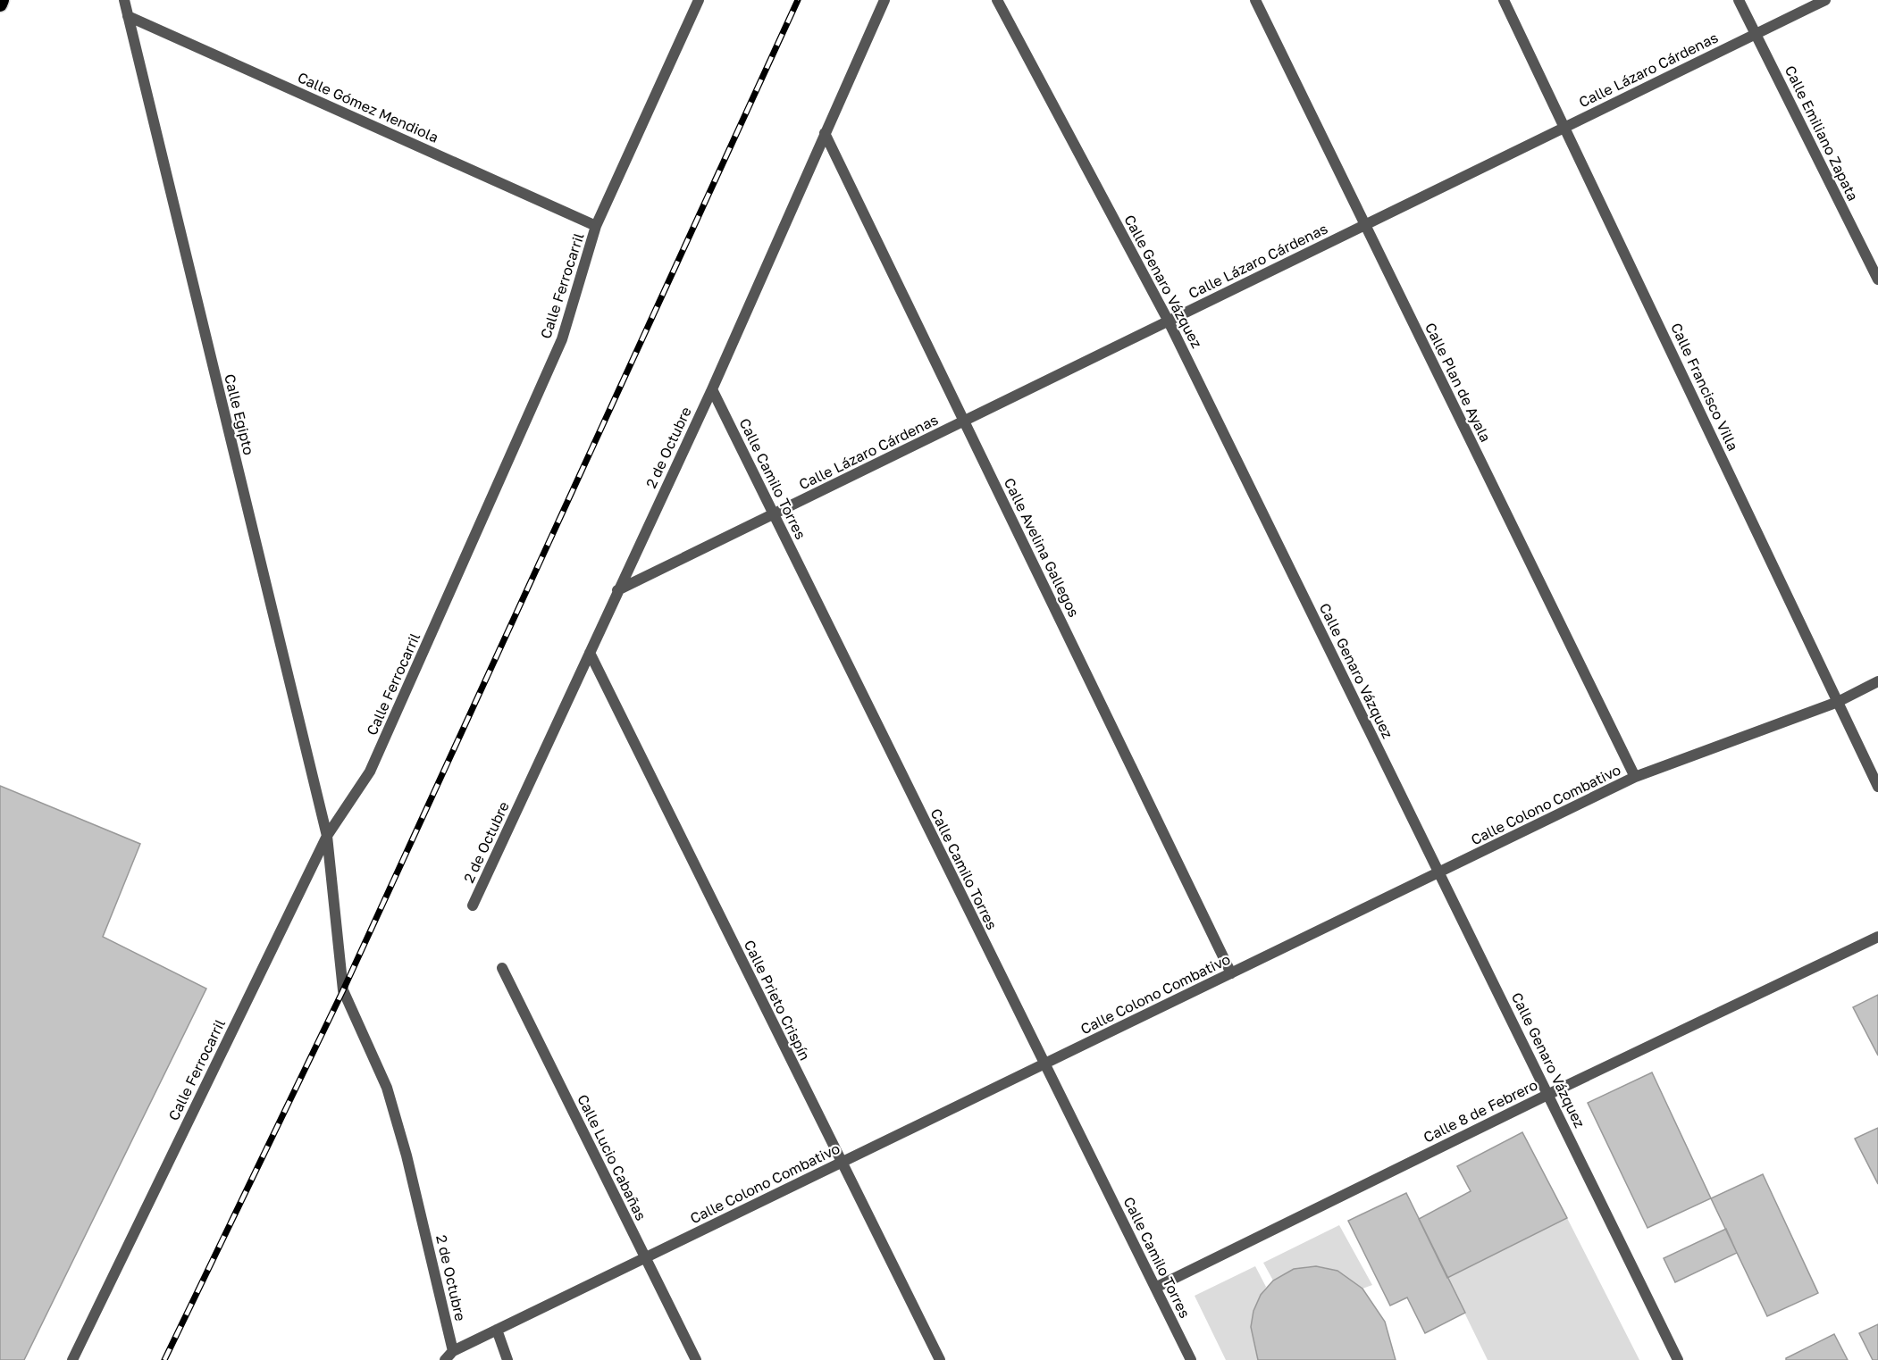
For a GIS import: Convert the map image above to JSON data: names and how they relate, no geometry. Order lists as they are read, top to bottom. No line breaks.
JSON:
{"streets":{"street":["Calle Lázaro Cárdenas","Calle Gómez Mendiola","Calle Emiliano Zapata","Calle Genaro Vázquez","Calle Ferrocarril","Calle Plan de Ayala","Calle Francisco Villa","Calle Egipto","2 de Octubre","Calle Camilo Torres","Calle Avelina Gallegos","Calle Colono Combativo","Calle Prieto Crispín","Calle 8 de Febrero","Calle Lucio Cabañas"]},"crossings":[["Calle Lázaro Cárdenas","Calle Emiliano Zapata"],["Calle Lázaro Cárdenas","Calle Genaro Vázquez"],["Calle Lázaro Cárdenas","Calle Plan de Ayala"],["Calle Lázaro Cárdenas","Calle Francisco Villa"],["Calle Lázaro Cárdenas","2 de Octubre"],["Calle Lázaro Cárdenas","Calle Camilo Torres"],["Calle Lázaro Cárdenas","Calle Avelina Gallegos"],["Calle Gómez Mendiola","Calle Ferrocarril"],["Calle Gómez Mendiola","Calle Egipto"],["Calle Genaro Vázquez","Calle Colono Combativo"],["Calle Genaro Vázquez","Calle 8 de Febrero"],["Calle Ferrocarril","Calle Egipto"],["Calle Plan de Ayala","Calle Colono Combativo"],["Calle Francisco Villa","Calle Colono Combativo"],["Calle Egipto","2 de Octubre"],["2 de Octubre","Calle Camilo Torres"],["2 de Octubre","Calle Avelina Gallegos"],["2 de Octubre","Calle Colono Combativo"],["2 de Octubre","Calle Prieto Crispín"],["Calle Camilo Torres","Calle Colono Combativo"],["Calle Camilo Torres","Calle 8 de Febrero"],["Calle Avelina Gallegos","Calle Colono Combativo"],["Calle Colono Combativo","Calle Prieto Crispín"],["Calle Colono Combativo","Calle Lucio Cabañas"]]}
